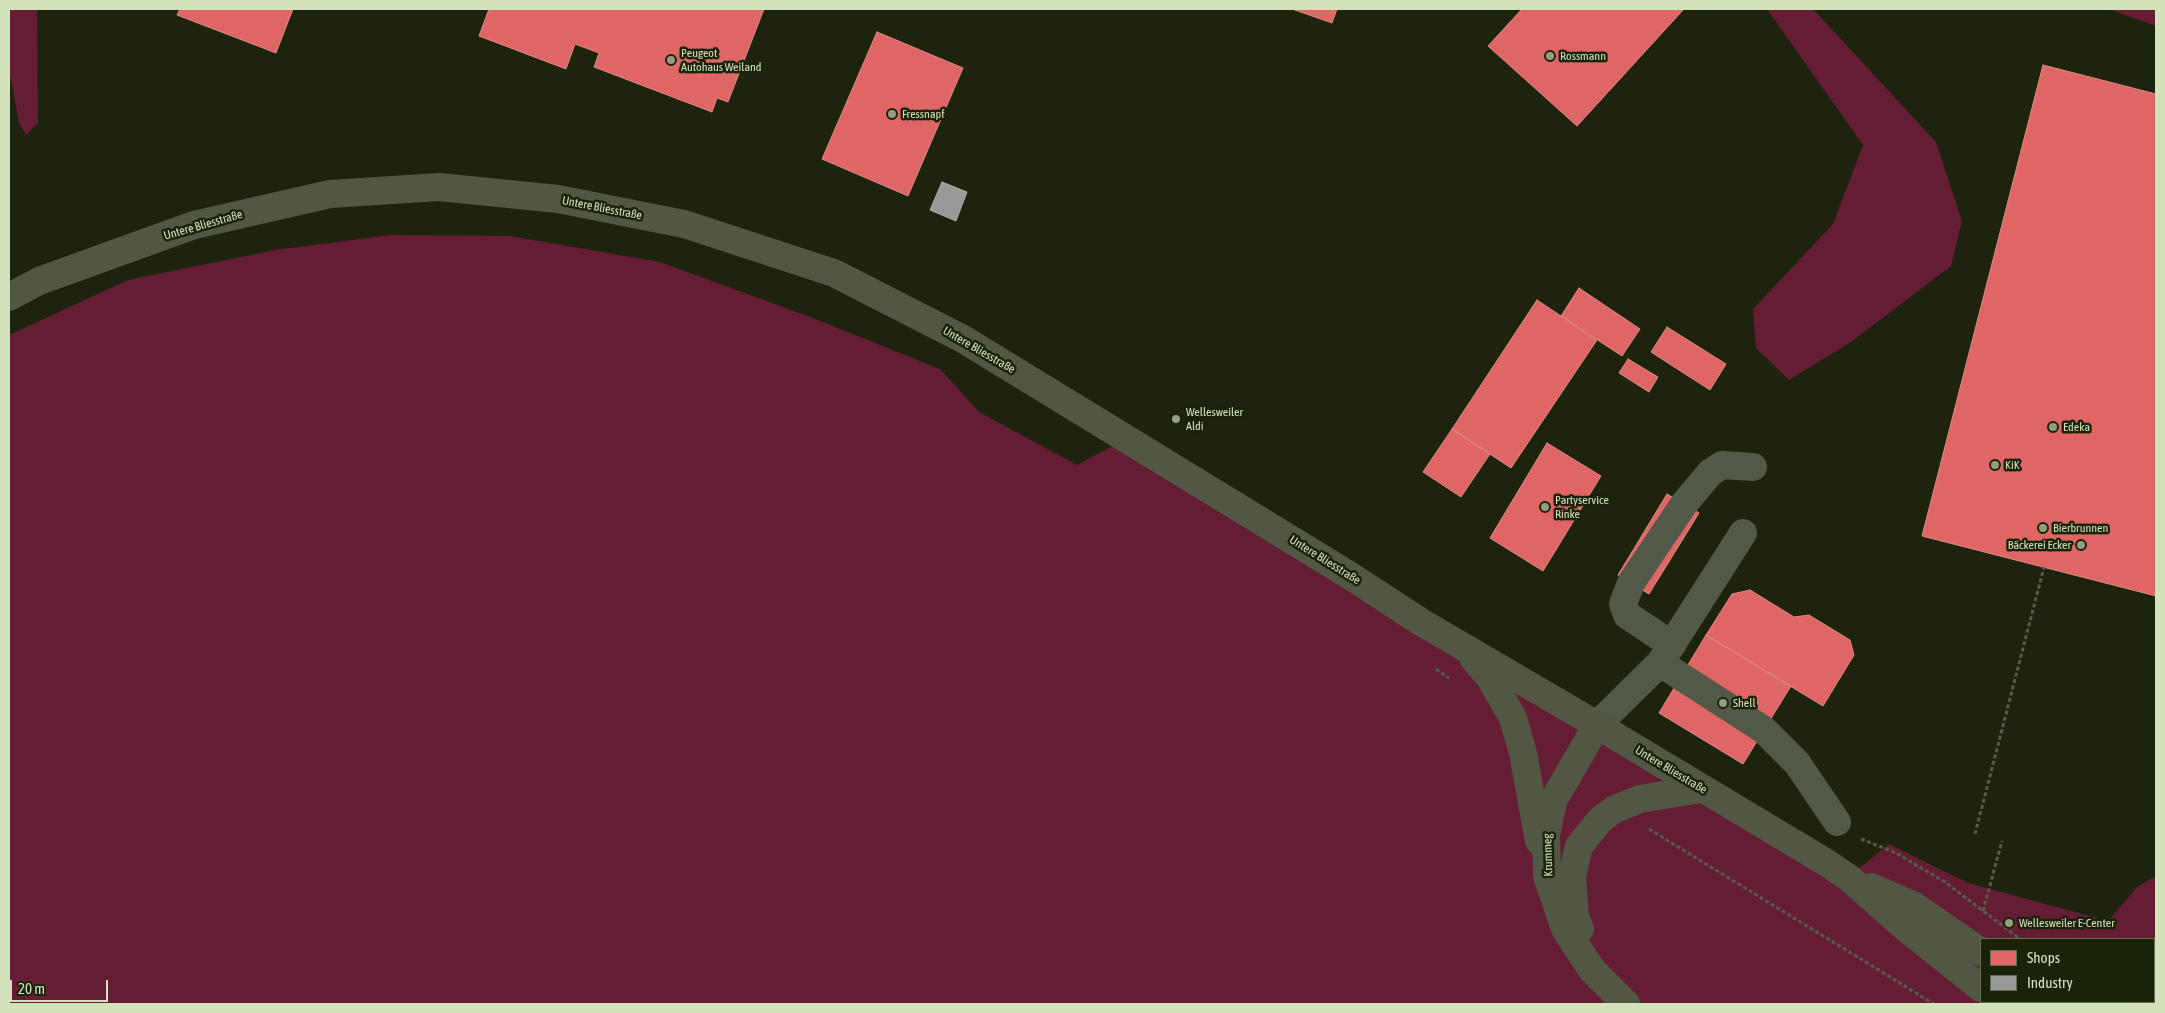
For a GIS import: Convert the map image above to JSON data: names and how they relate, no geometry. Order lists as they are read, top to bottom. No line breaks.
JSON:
{"streets":{"main road":["Untere Bliesstraße","Krummeg"]},"crossings":[["Untere Bliesstraße","Krummeg"]],"places":["Rossmann","Peugeot Autohaus Weiland","Fressnapf","Wellesweiler Aldi","Edeka","KiK","Partyservice Rinke","Bierbrunnen","Bäckerei Ecker","Shell","Wellesweiler E-Center"],"legend":["Shops","Industry"],"scale_bar":"20 m"}
